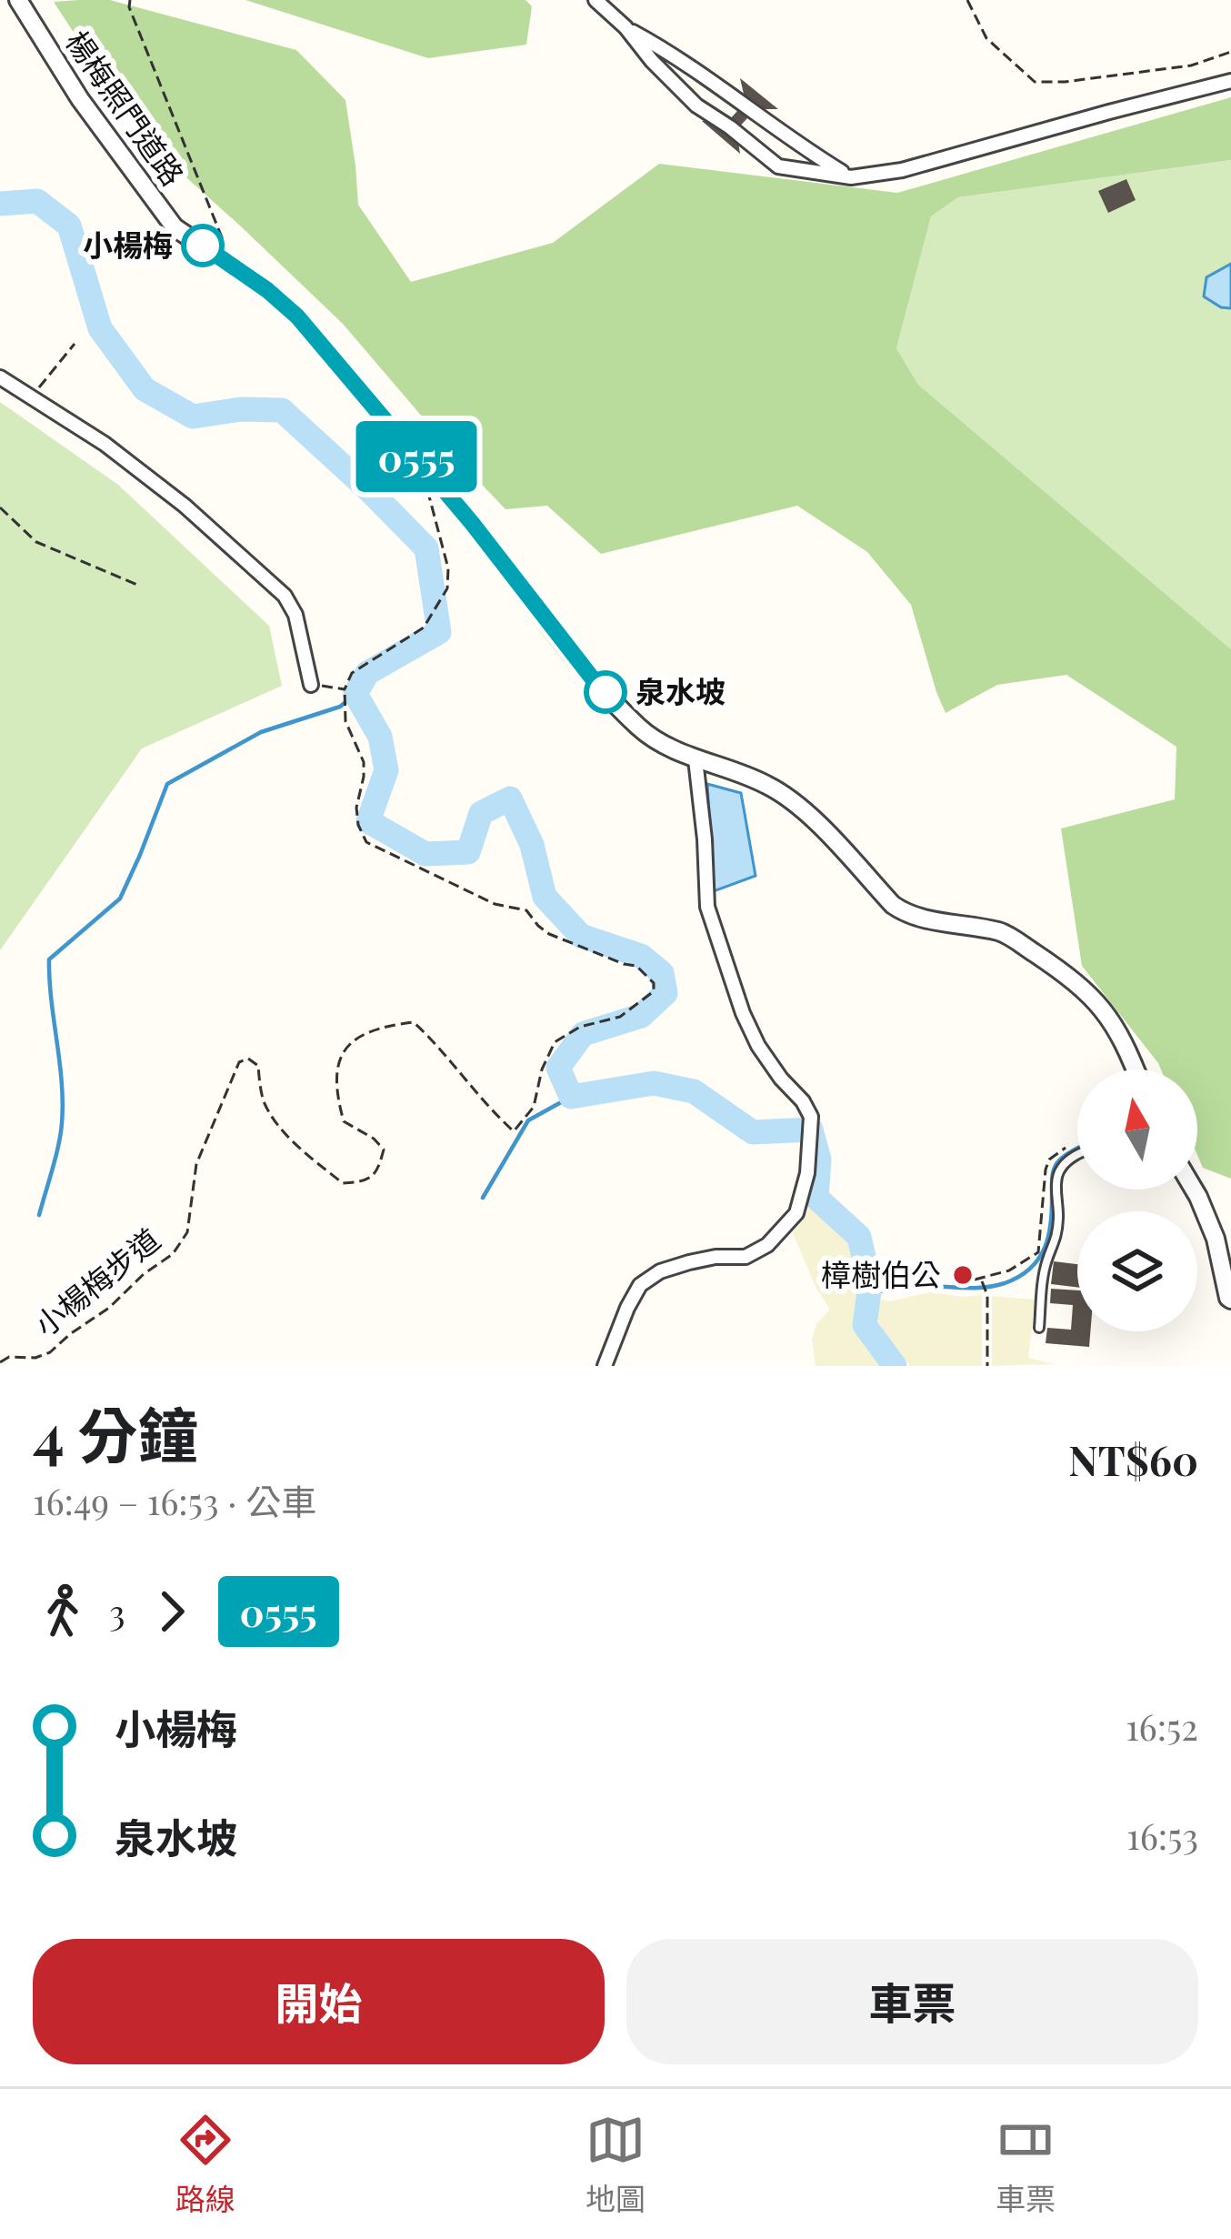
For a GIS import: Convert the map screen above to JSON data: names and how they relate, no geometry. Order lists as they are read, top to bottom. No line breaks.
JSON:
{"streets":{"street":["楊梅照門道路"],"path":["小楊梅步道"]},"places":["小楊梅","泉水坡","樟樹伯公"],"lines":["bus line 0555"],"north":"top","page":{"on_map":"0555","heading":["4 分鐘","16:49 – 16:53 · 公車","NT$60"],"legs":["3","0555"],"list":[{"name":"小楊梅","value":"16:52"},{"name":"泉水坡","value":"16:53"}],"buttons":["開始","車票"],"tabs":["路線","地圖","車票"]}}
